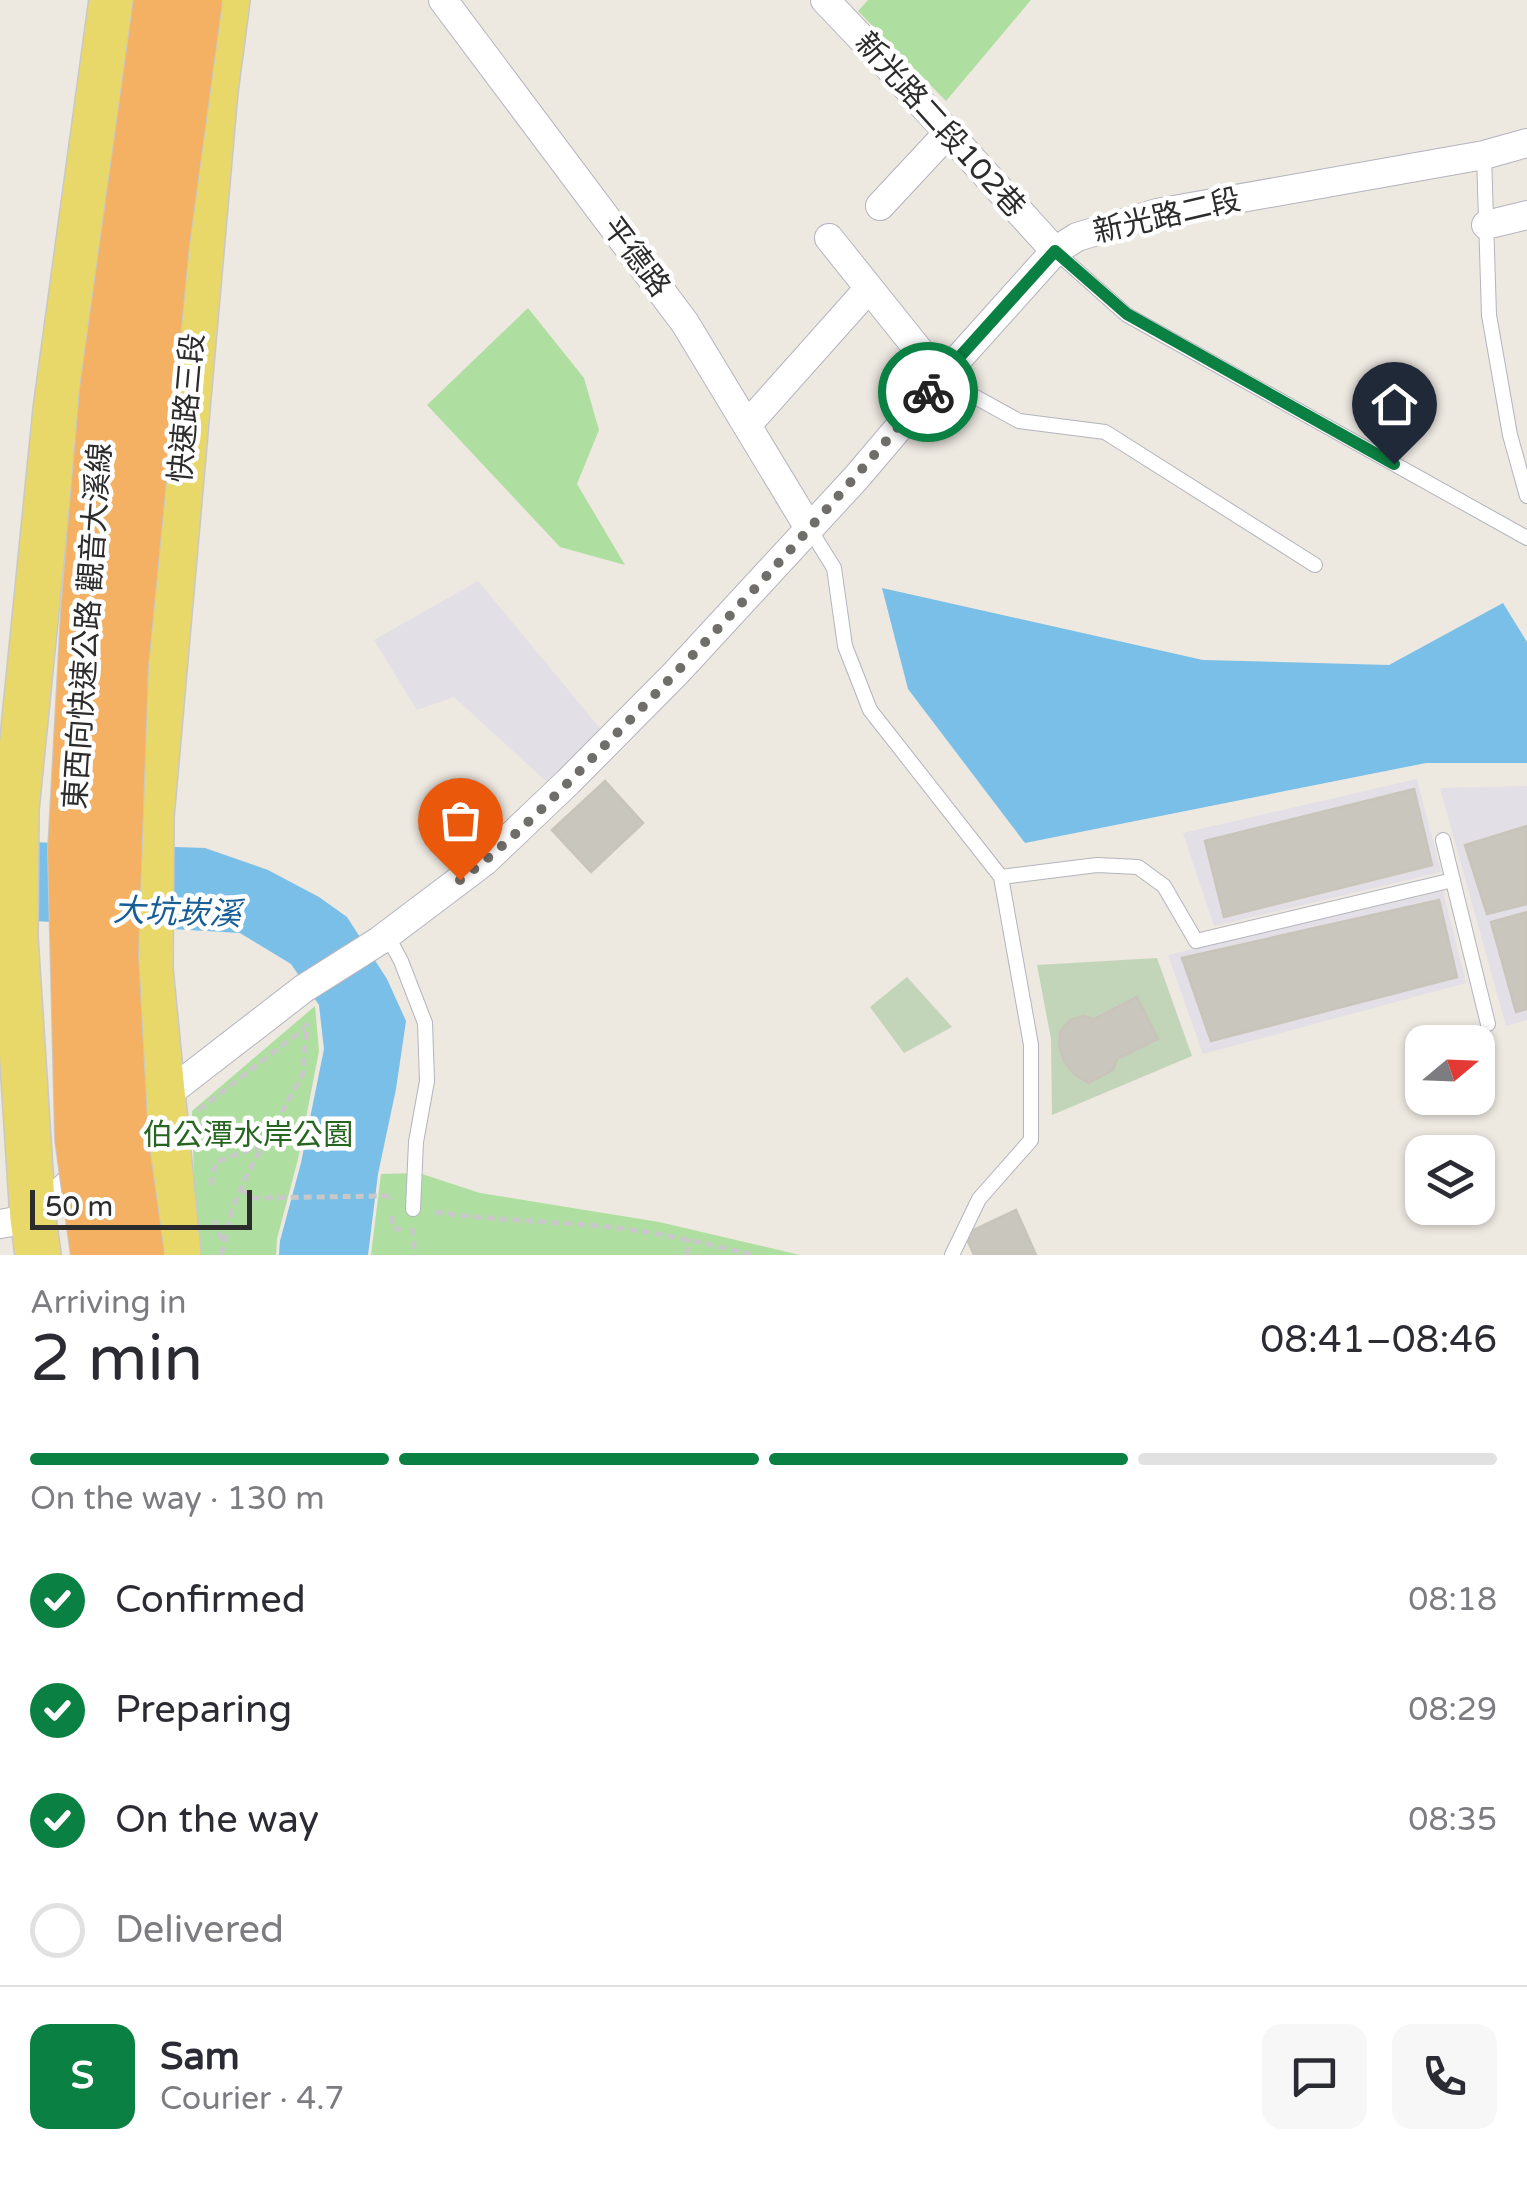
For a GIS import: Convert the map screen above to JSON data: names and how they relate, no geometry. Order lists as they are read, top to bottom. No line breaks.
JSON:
{"streets":{"highway":["東西向快速公路 觀音大溪線"],"main road":["快速路三段"],"street":["新光路二段102巷","新光路二段","平德路"]},"crossings":[["新光路二段102巷","新光路二段"],["新光路二段","平德路"],["新光路二段","快速路三段"]],"water":["大坑崁溪"],"parks":["伯公潭水岸公園"],"scale_bar":"50 m","north":"right","page":{"scale":"50 m","heading":["2 min","Arriving in","08:41–08:46"],"panel":["Sam","Courier · 4.7"],"bar":"On the way · 130 m","list":[["Confirmed","08:18"],["Preparing","08:29"],["On the way","08:35"],"Delivered"],"round":"S"}}
